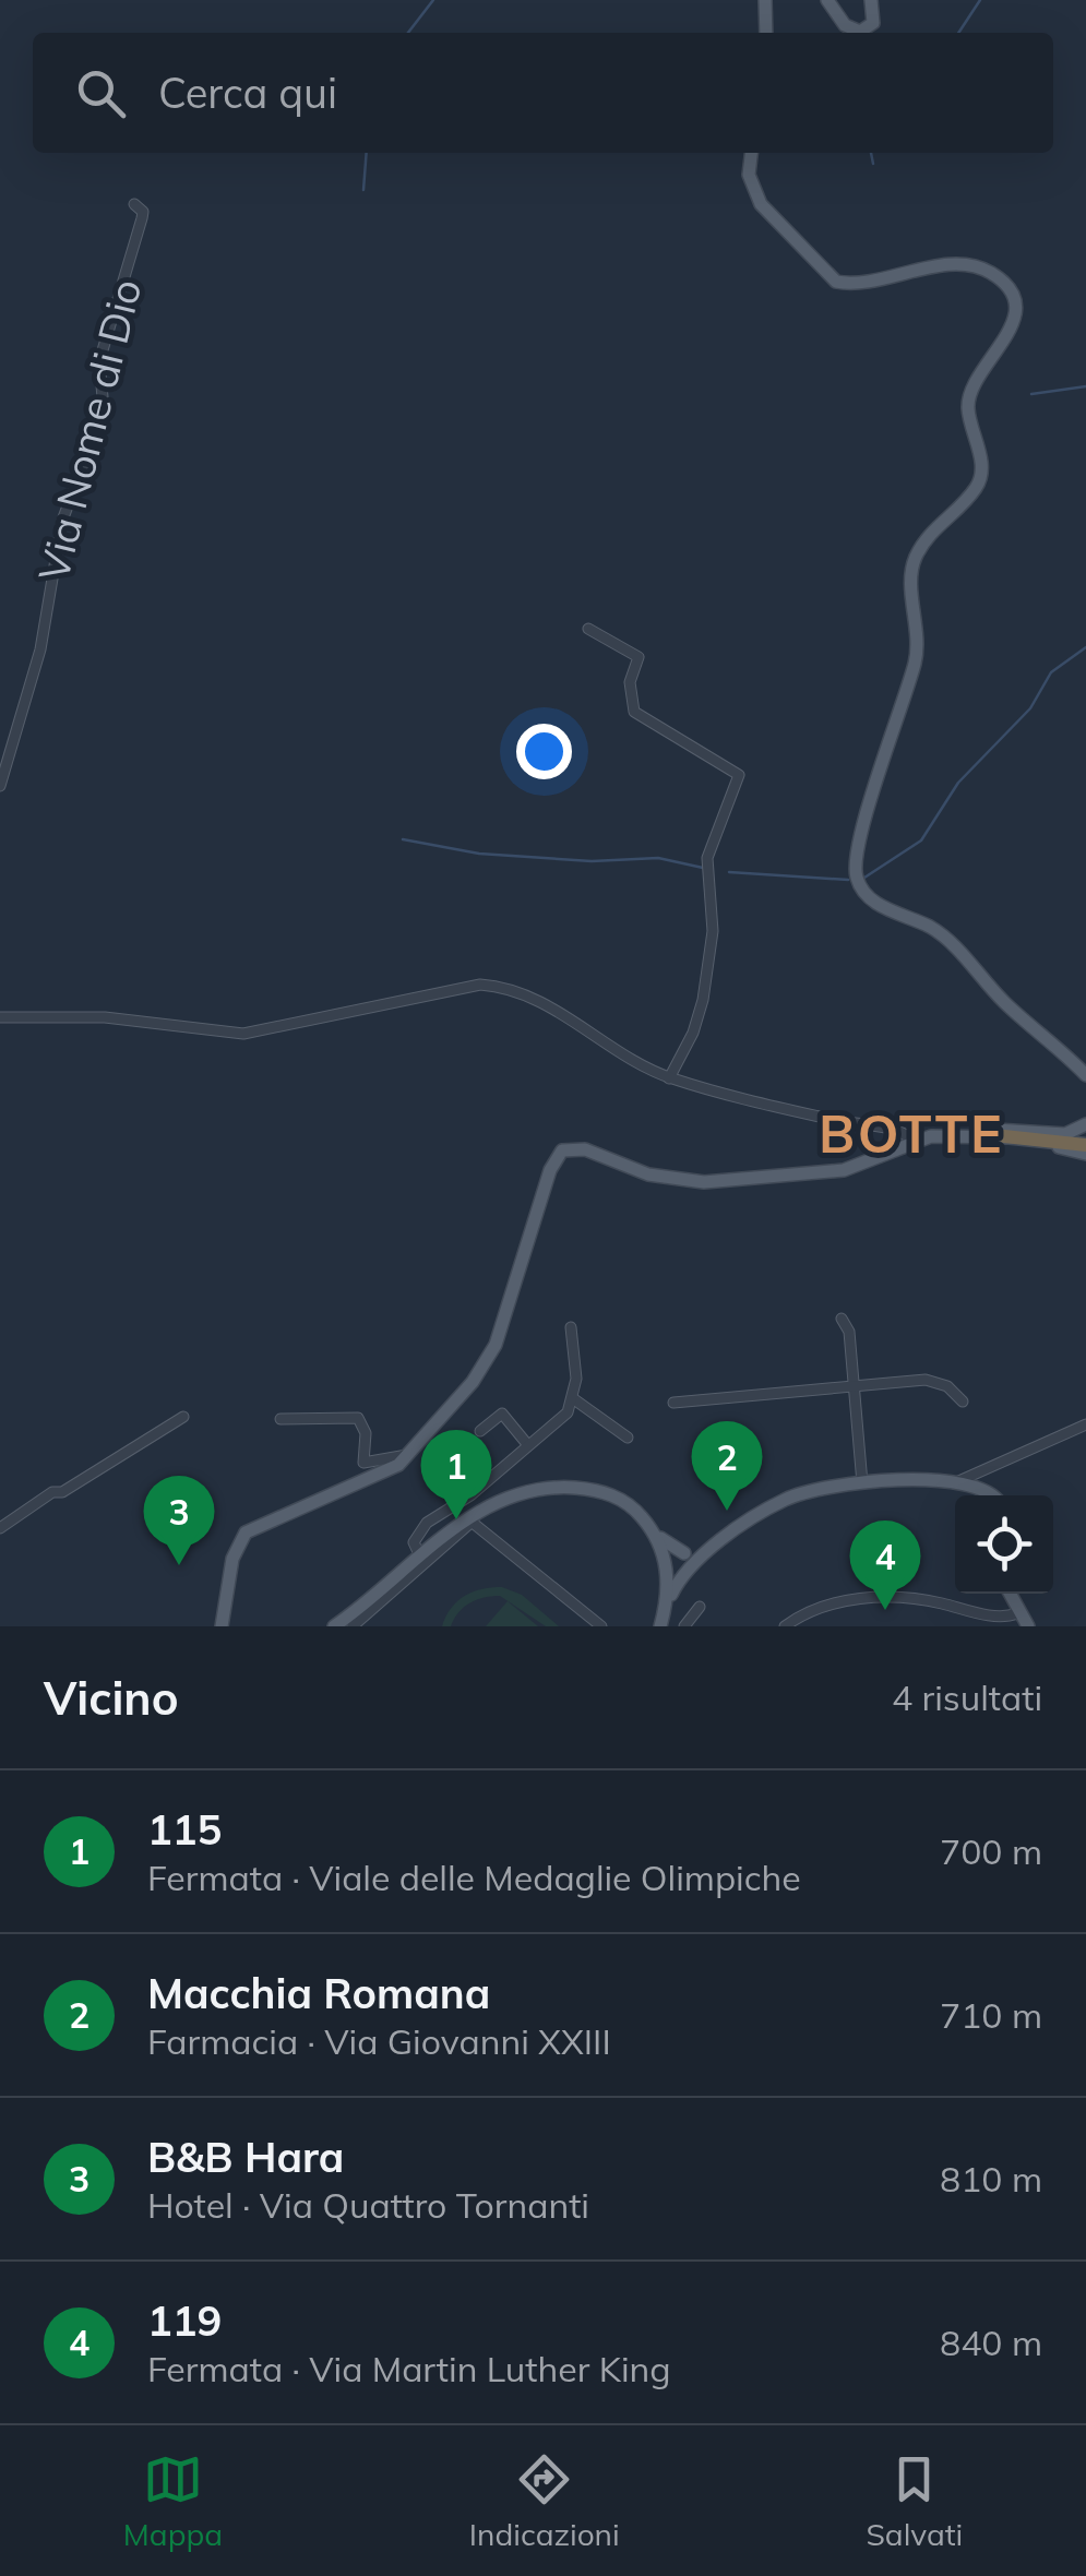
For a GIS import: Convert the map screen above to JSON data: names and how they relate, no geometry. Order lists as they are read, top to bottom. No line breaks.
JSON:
{"streets":{"street":["Via Nome di Dio"]},"districts":["BOTTE"],"page":{"search":"Cerca qui","pins":["2","1","3","4"],"heading":["Vicino","4 risultati"],"list":[{"mark":"1","name":"115","note":"Fermata · Viale delle Medaglie Olimpiche","value":"700 m"},{"mark":"2","name":"Macchia Romana","note":"Farmacia · Via Giovanni XXIII","value":"710 m"},{"mark":"3","name":"B&B Hara","note":"Hotel · Via Quattro Tornanti","value":"810 m"},{"mark":"4","name":"119","note":"Fermata · Via Martin Luther King","value":"840 m"}],"nav":["Mappa","Indicazioni","Salvati"]}}
